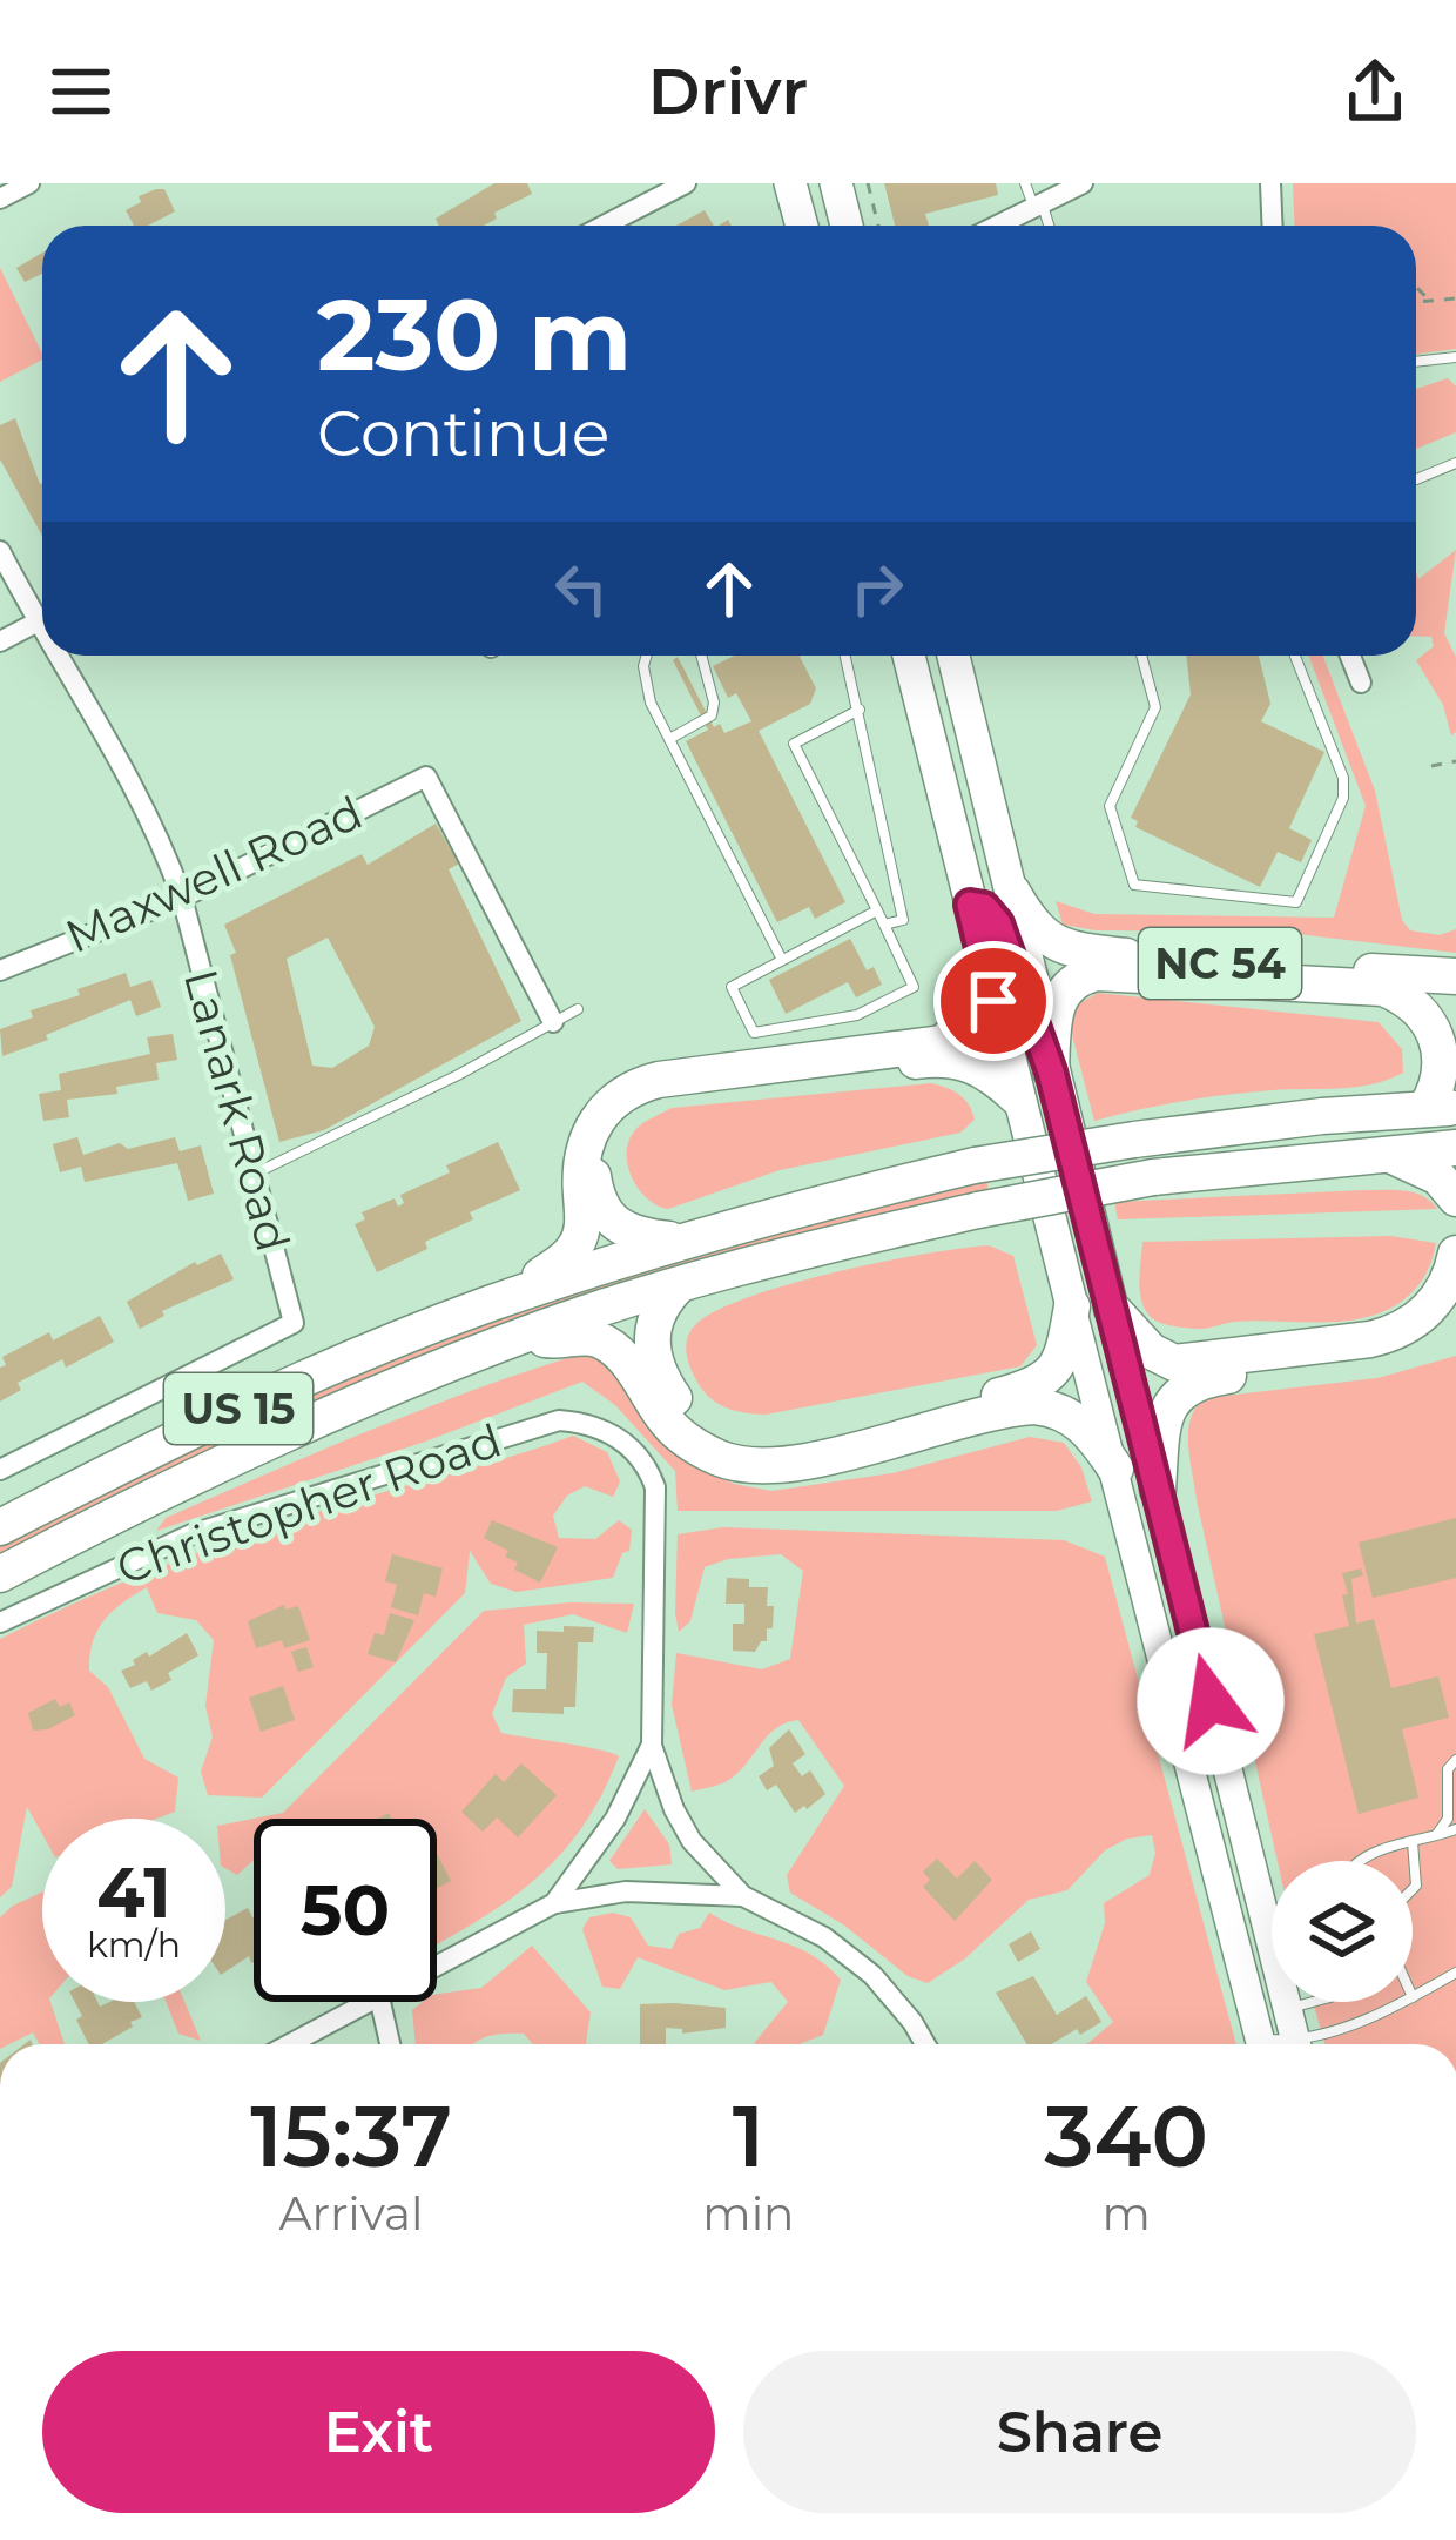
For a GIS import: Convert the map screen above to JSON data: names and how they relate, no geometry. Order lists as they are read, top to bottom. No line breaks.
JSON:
{"streets":{"highway":["NC 54","US 15"],"street":["Maxwell Road","Lanark Road","Christopher Road"]},"crossings":[["Maxwell Road","Lanark Road"]],"page":{"header":"Drivr","turn":["230 m","Continue"],"speed":"41 km/h","limit":"50","eta":["15:37","Arrival","1","min","340","m"],"buttons":["Exit","Share"]}}
